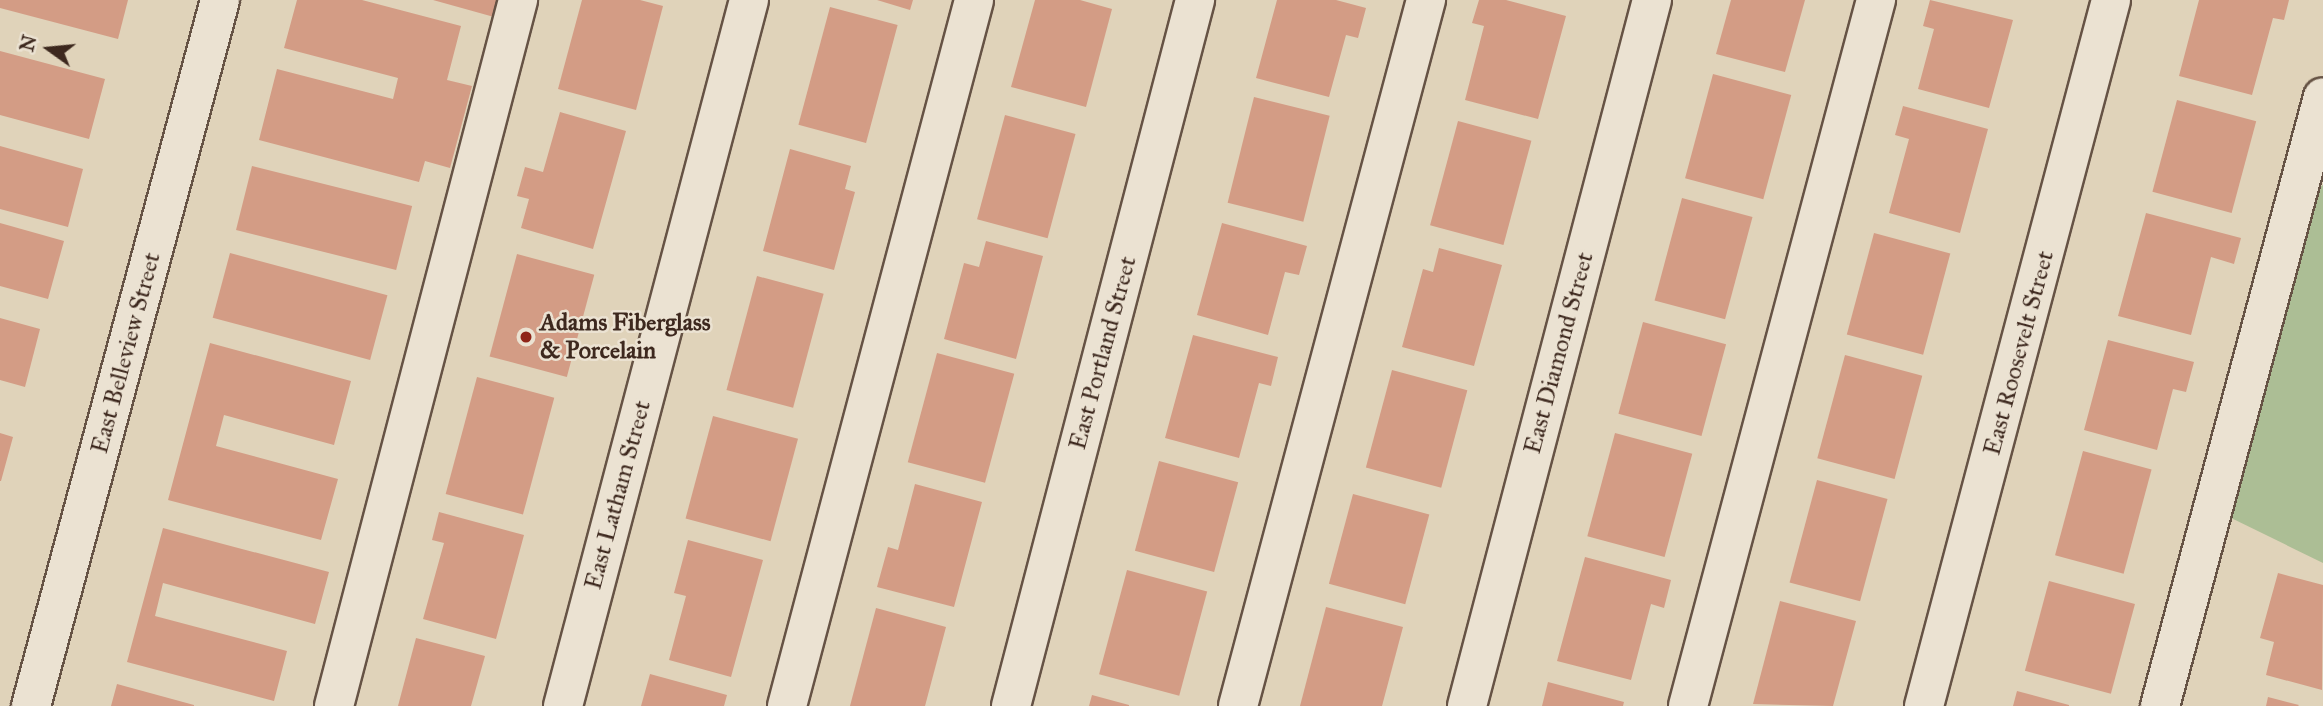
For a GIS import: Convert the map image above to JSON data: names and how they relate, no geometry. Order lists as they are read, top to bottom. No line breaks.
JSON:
{"streets":{"street":["East Belleview Street","East Portland Street","East Diamond Street","East Roosevelt Street","East Latham Street"]},"places":["Adams Fiberglass & Porcelain"],"north":"left"}
